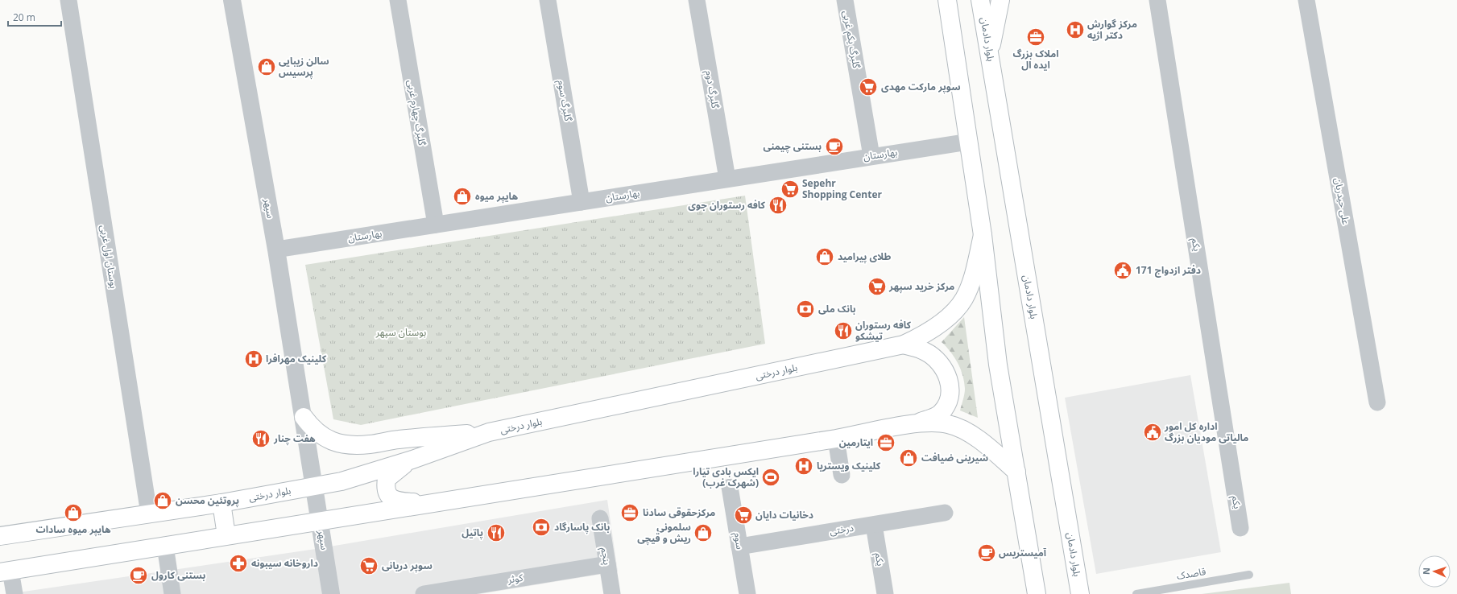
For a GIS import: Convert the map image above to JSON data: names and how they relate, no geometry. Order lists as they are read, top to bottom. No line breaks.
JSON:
{"streets":{"main road":["بلوار دادمان","بلوار درختی"],"street":["گلبرگ یکم غربی","گلبرگ دوم","گلبرگ سوم","گلبرگ چهارم غربی","بهارستان","علی حیدریان","سپهر","یکم","بوستان اول غربی","درختی","سوم","پنجم","کوثر"],"lane":["قاصدک"]},"crossings":[["گلبرگ یکم غربی","بهارستان"],["گلبرگ دوم","بهارستان"],["گلبرگ سوم","بهارستان"],["گلبرگ چهارم غربی","بهارستان"],["بهارستان","سپهر"],["سپهر","بلوار درختی"],["یکم","درختی"],["بوستان اول غربی","بلوار درختی"],["درختی","سوم"],["پنجم","کوثر"]],"parks":["بوستان سپهر"],"places":{"hospital":["مرکز گوارش دکتر اژیه","کلینیک مهرافرا","کلینیک ویستریا"],"office":["املاک بزرگ ایده ال","ایتارمین","مرکزحقوقی سادنا"],"shop":["سالن زیبایی پرسیس","هايپر ميوه","طلای پیرامید","شیرینی ضیافت","پروتئین محسن","هایپر میوه سادات","سلمونی ریش و قیچی"],"supermarket":["سوپر مارکت مهدی","Sepehr Shopping Center","مرکز خرید سپهر","دخانیات دایان","سوپر دریانی"],"cafe":["بستنی چیمنی","آمیستریس","بستنی کارول"],"restaurant":["کافه رستوران جوی","کافه رستوران تیشکو","هفت چنار","پاتیل"],"public building":["دفتر ازدواج 171","اداره کل امور مالیاتی مودیان بزرگ"],"bank":["بانک ملی","بانک پاسارگاد"],"sports":["ایکس بادی تیارا (شهرک غرب)"],"pharmacy":["داروخانه سیبونه"]},"scale_bar":"20 m","north":"left"}
